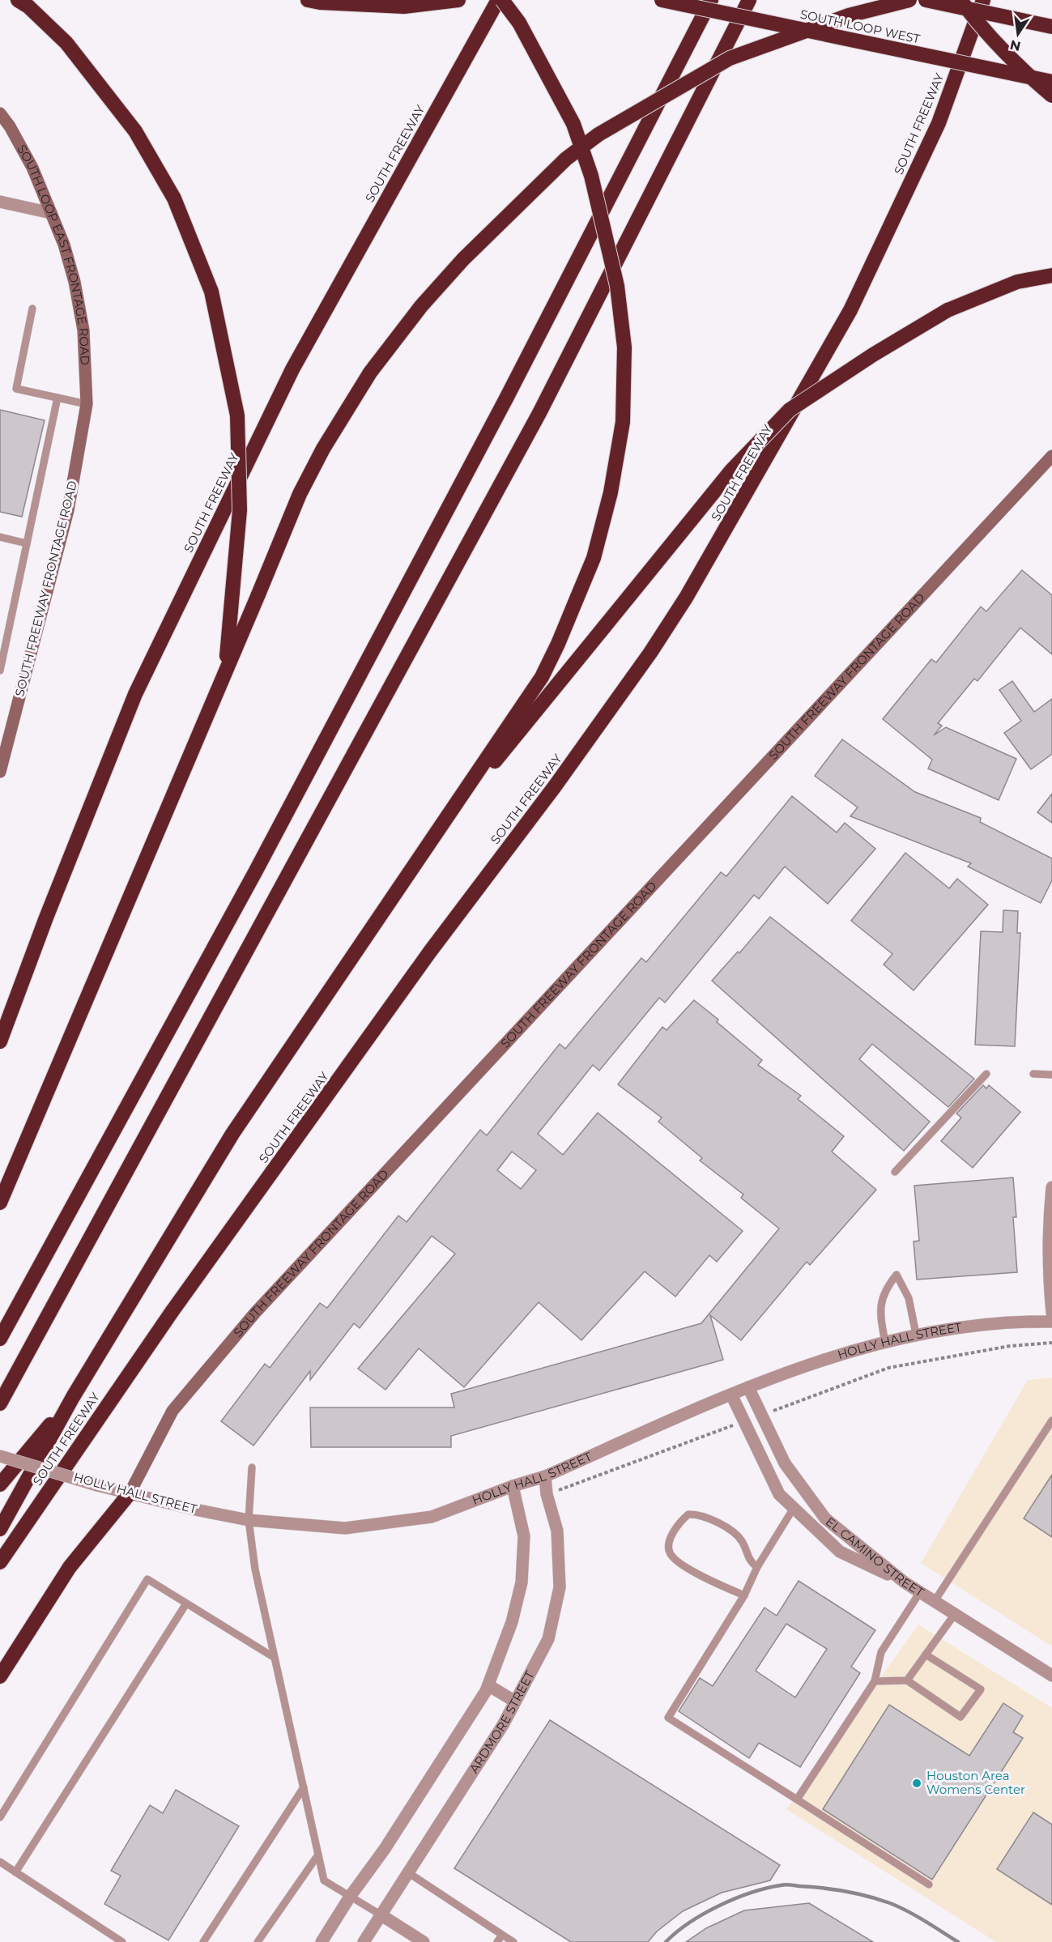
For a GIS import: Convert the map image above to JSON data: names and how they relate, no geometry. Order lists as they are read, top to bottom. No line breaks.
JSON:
{"streets":{"highway":["SOUTH LOOP WEST","SOUTH FREEWAY"],"main road":["SOUTH LOOP EAST FRONTAGE ROAD","SOUTH FREEWAY FRONTAGE ROAD"],"street":["HOLLY HALL STREET","EL CAMINO STREET","ARDMORE STREET"]},"crossings":[["SOUTH LOOP EAST FRONTAGE ROAD","SOUTH FREEWAY FRONTAGE ROAD"],["SOUTH FREEWAY FRONTAGE ROAD","HOLLY HALL STREET"],["HOLLY HALL STREET","EL CAMINO STREET"],["HOLLY HALL STREET","ARDMORE STREET"]],"places":["Houston Area Womens Center"],"north":"bottom"}
